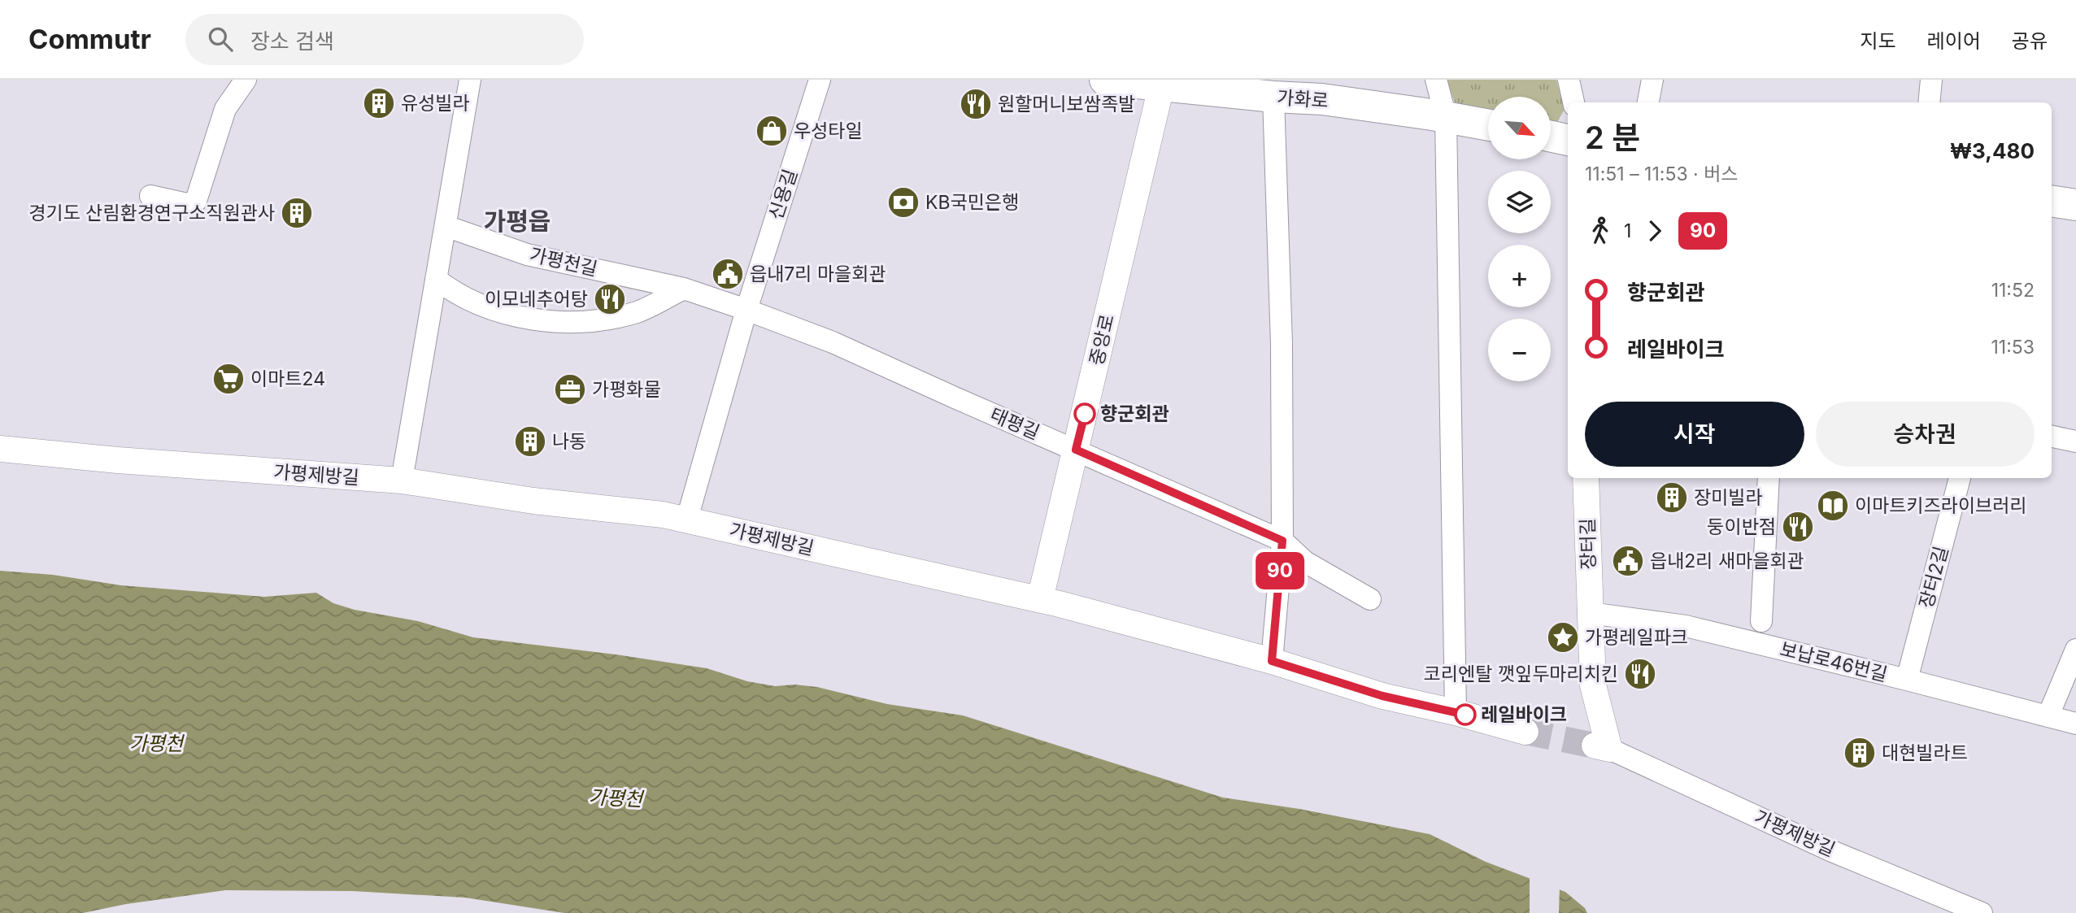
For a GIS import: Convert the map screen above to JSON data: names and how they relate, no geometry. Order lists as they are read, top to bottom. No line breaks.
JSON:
{"streets":{"main road":["가화로"],"street":["신용길","가평천길","중앙로","태평길","가평제방길","장터길","장터2길","보납로46번길"]},"crossings":[["가화로","중앙로"],["신용길","태평길"],["신용길","가평제방길"],["중앙로","태평길"],["중앙로","가평제방길"],["가평제방길","장터길"],["가평제방길","보납로46번길"],["장터길","보납로46번길"],["장터2길","보납로46번길"]],"districts":["가평읍"],"water":["가평천"],"places":{"building":["유성빌라","경기도 산림환경연구소직원관사","나동","장미빌라","대현빌라트"],"restaurant":["원할머니보쌈족발","이모네추어탕","둥이반점","코리엔탈 깻잎두마리치킨"],"shop":["우성타일"],"bank":["KB국민은행"],"public building":["읍내7리 마을회관","읍내2리 새마을회관"],"supermarket":["이마트24"],"office":["가평화물"],"other":["향군회관","레일바이크"],"library":["이마트키즈라이브러리"],"place":["가평레일파크"]},"lines":["bus line 90"],"north":"bottom right","page":{"header":"Commutr","search":"장소 검색","nav":["지도","레이어","공유"],"on_map":"90","map_buttons":["+","−"],"heading":["2 분","11:51 – 11:53 · 버스","₩3,480"],"legs":["1","90"],"list":[{"name":"향군회관","value":"11:52"},{"name":"레일바이크","value":"11:53"}],"buttons":["시작","승차권"]}}
